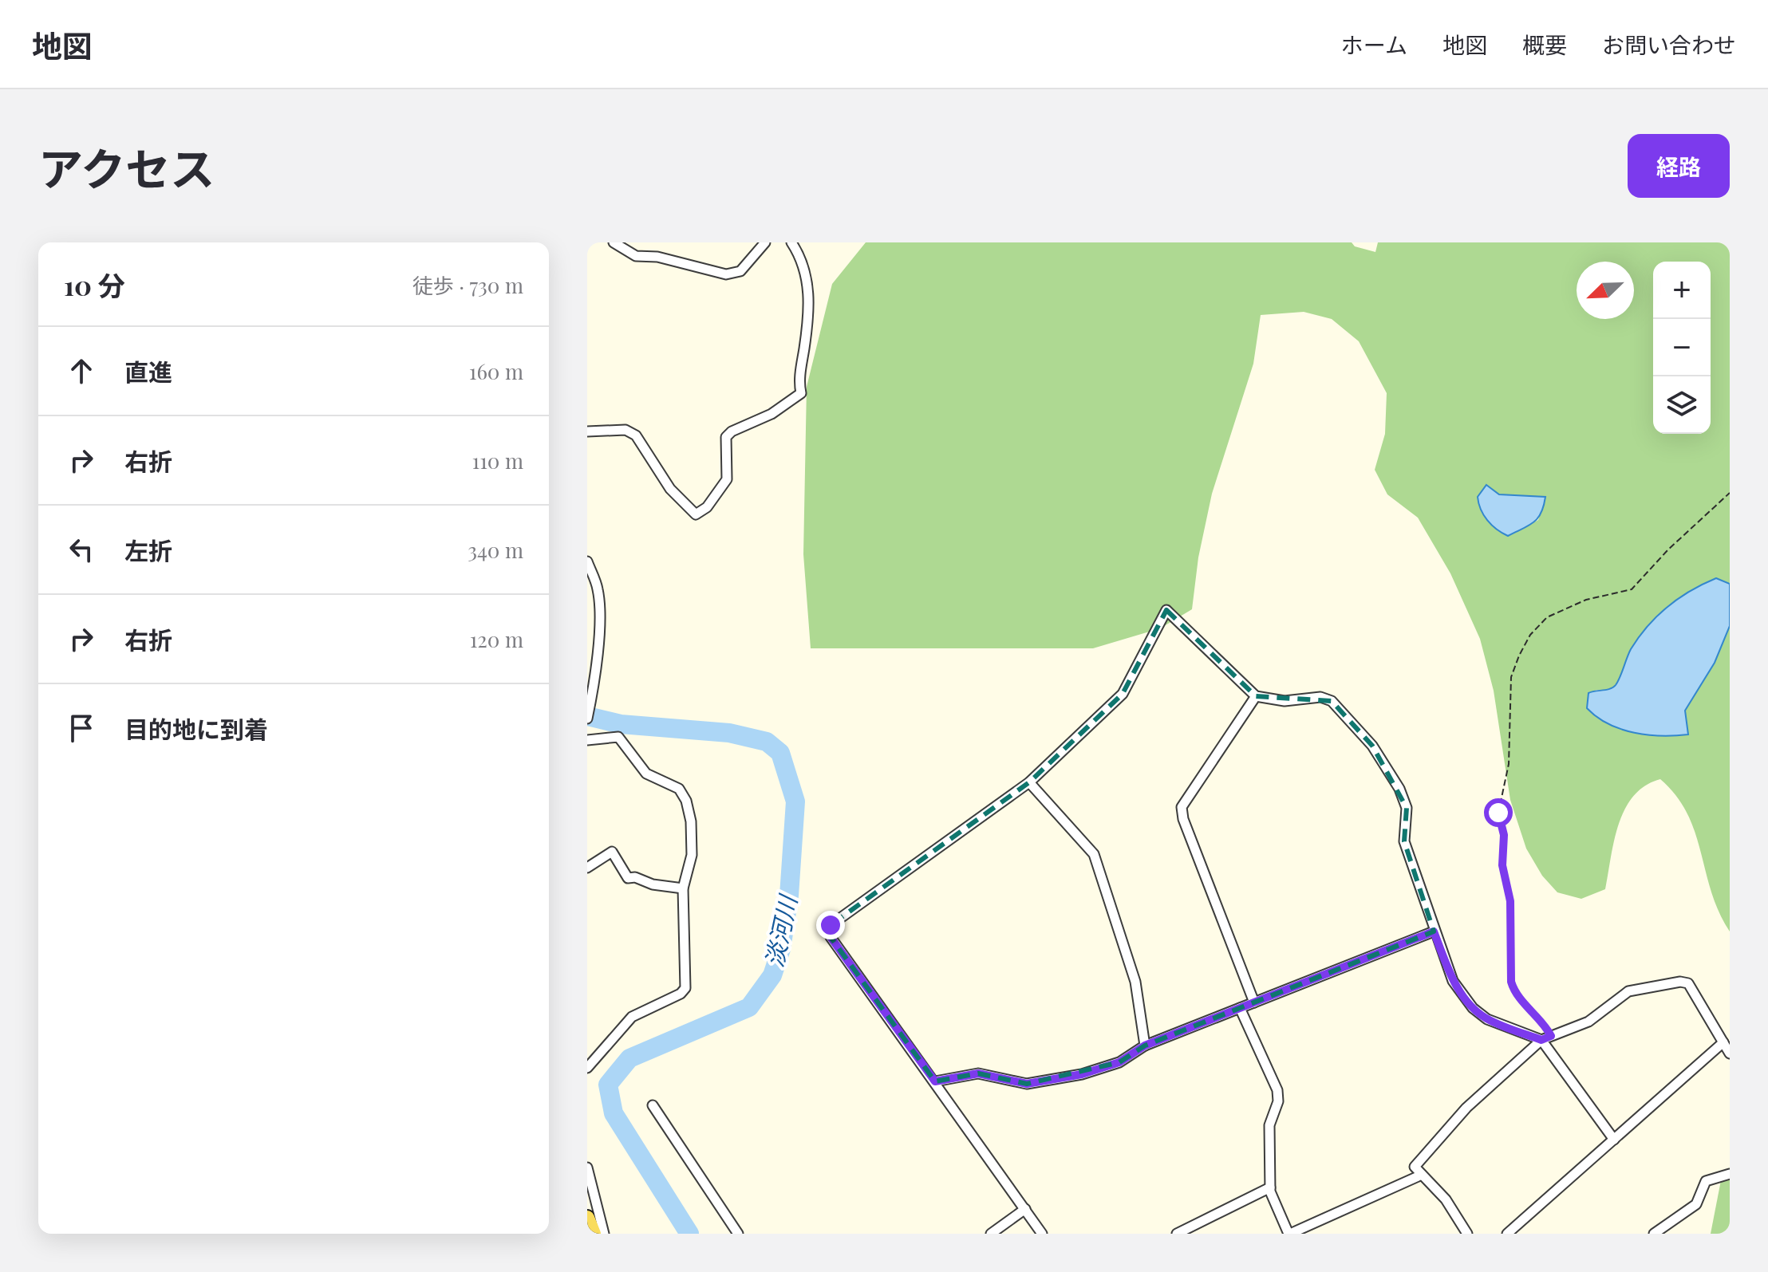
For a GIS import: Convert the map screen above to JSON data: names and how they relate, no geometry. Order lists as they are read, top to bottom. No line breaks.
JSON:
{"water":["淡河川"],"north":"bottom left","page":{"header":"地図","nav":["ホーム","地図","概要","お問い合わせ"],"title":"アクセス","buttons":"経路","heading":["10 分","徒歩 · 730 m"],"map_buttons":["+","−"],"list":[["直進","160 m"],["右折","110 m"],["左折","340 m"],["右折","120 m"],"目的地に到着"]}}
